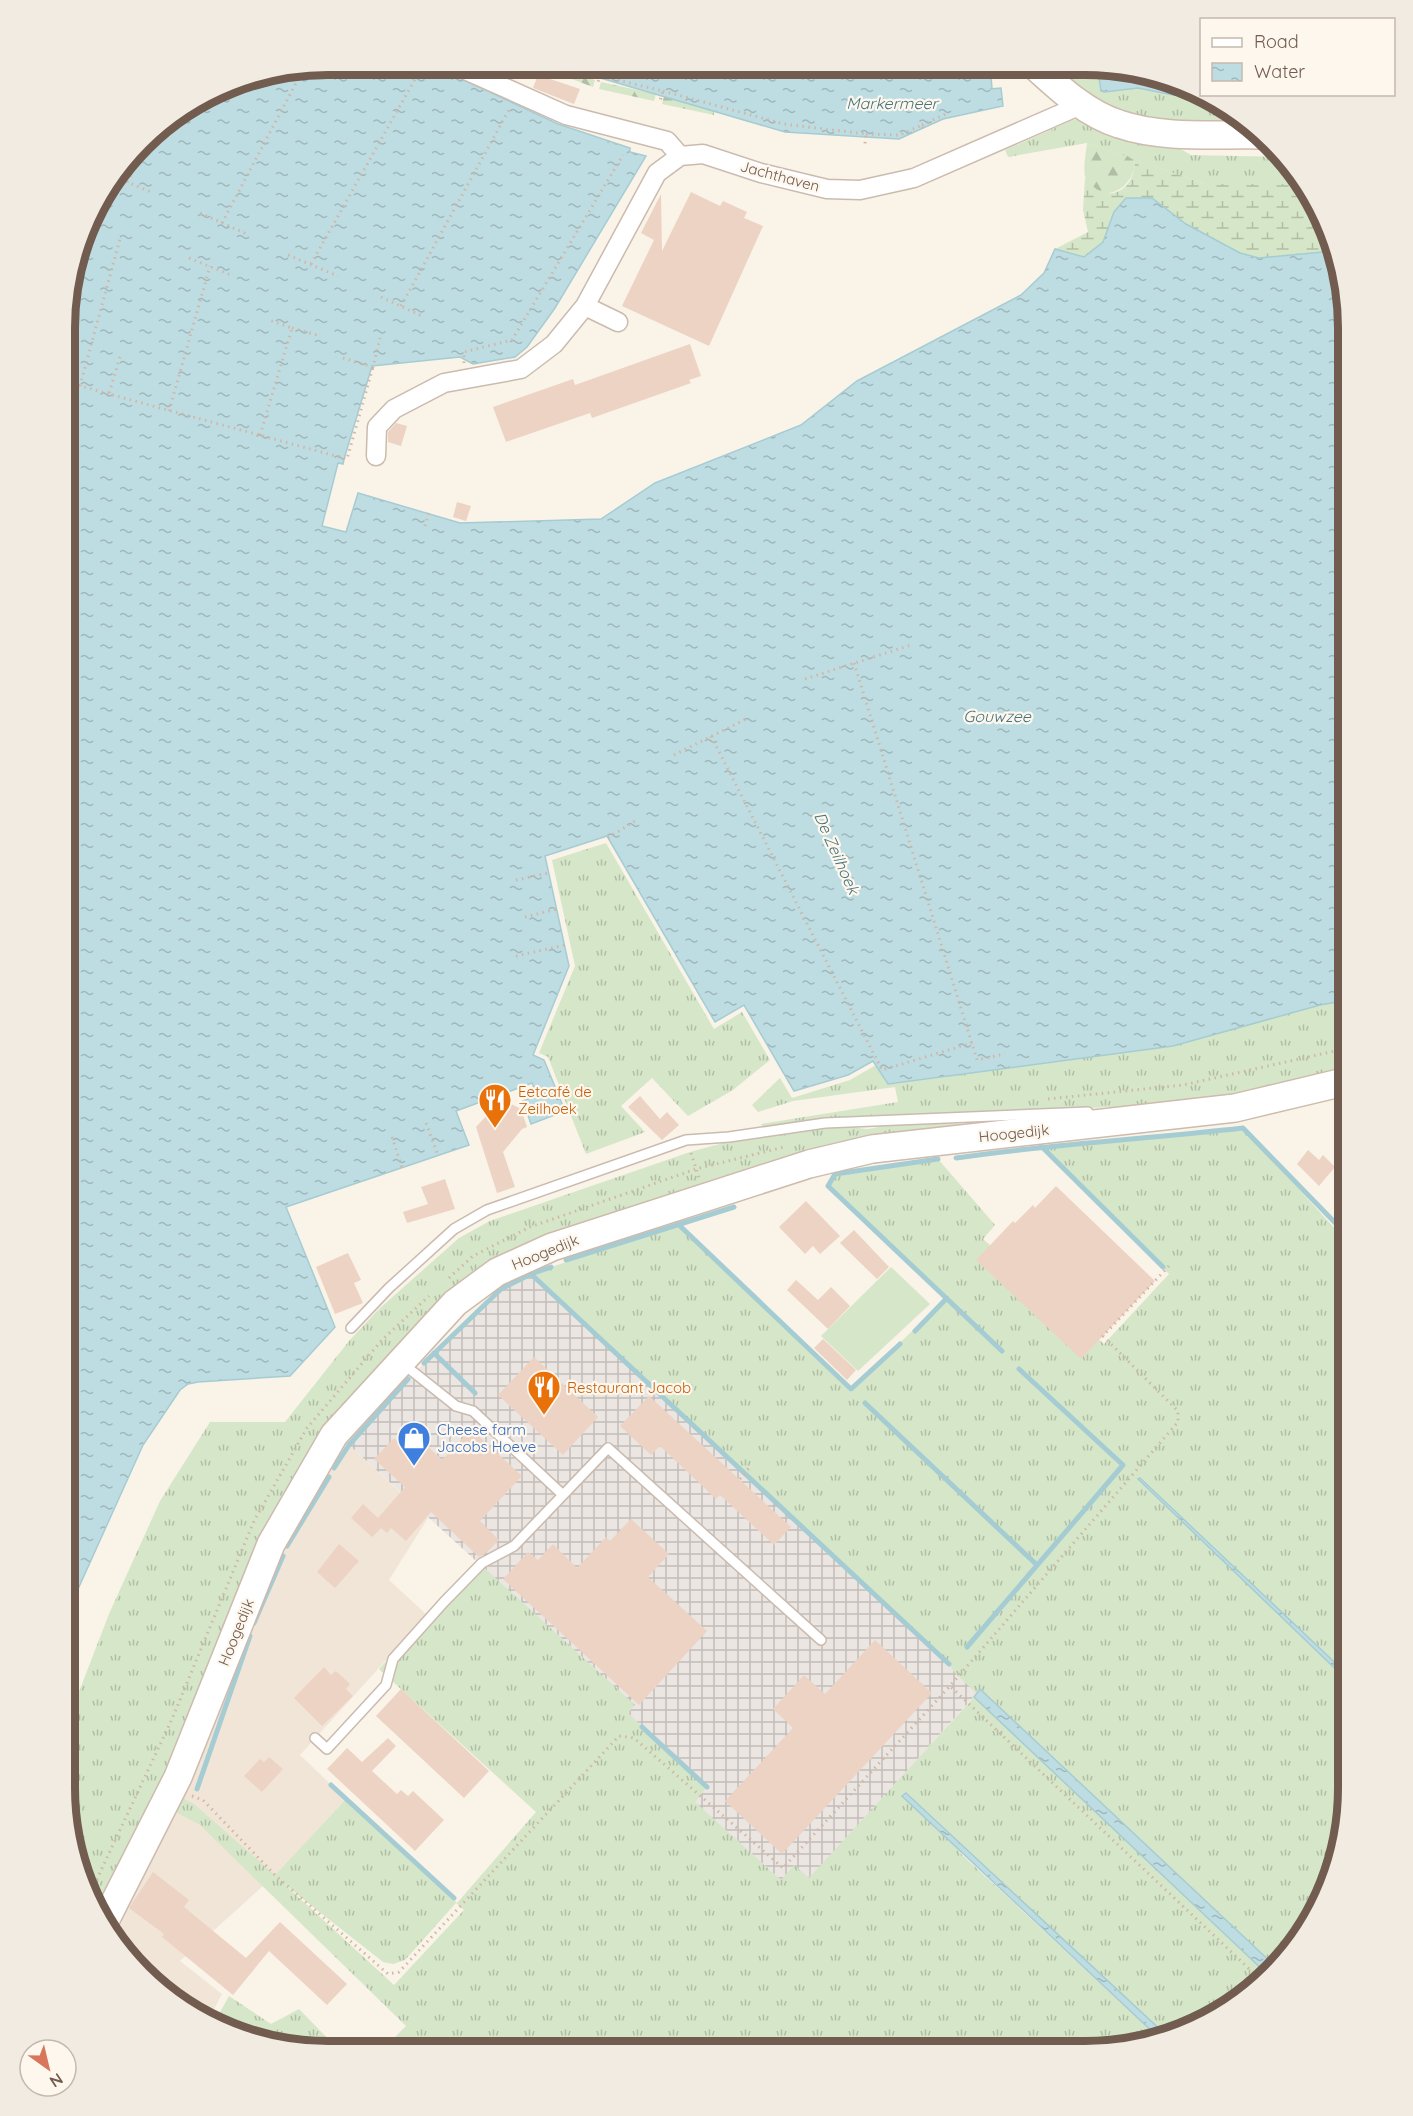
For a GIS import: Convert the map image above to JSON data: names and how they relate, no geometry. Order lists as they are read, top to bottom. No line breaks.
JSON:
{"streets":{"street":["Jachthaven","Hoogedijk"]},"water":["Markermeer","Gouwzee","De Zeilhoek"],"places":{"restaurant":["Eetcafé de Zeilhoek","Restaurant Jacob"],"shop":["Cheese farm Jacobs Hoeve"]},"legend":["Road","Water"],"north":"bottom right"}
